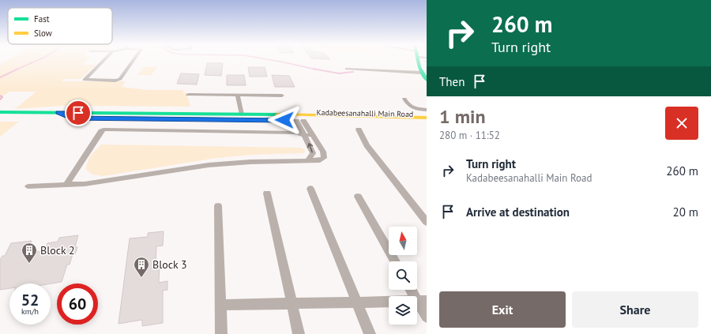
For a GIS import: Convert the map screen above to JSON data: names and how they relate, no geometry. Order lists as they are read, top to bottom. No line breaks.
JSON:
{"streets":{"main road":["Kadabeesanahalli Main Road"]},"places":{"building":["Block 2","Block 3"]},"legend":["Fast","Slow"],"north":"top","page":{"turn":["260 m","Turn right"],"then":"Then","heading":["1 min","280 m · 11:52"],"list":[{"name":"Turn right","note":"Kadabeesanahalli Main Road","value":"260 m"},{"name":"Arrive at destination","value":"20 m"}],"speed":"52 km/h","limit":"60","buttons":["Exit","Share"]}}
